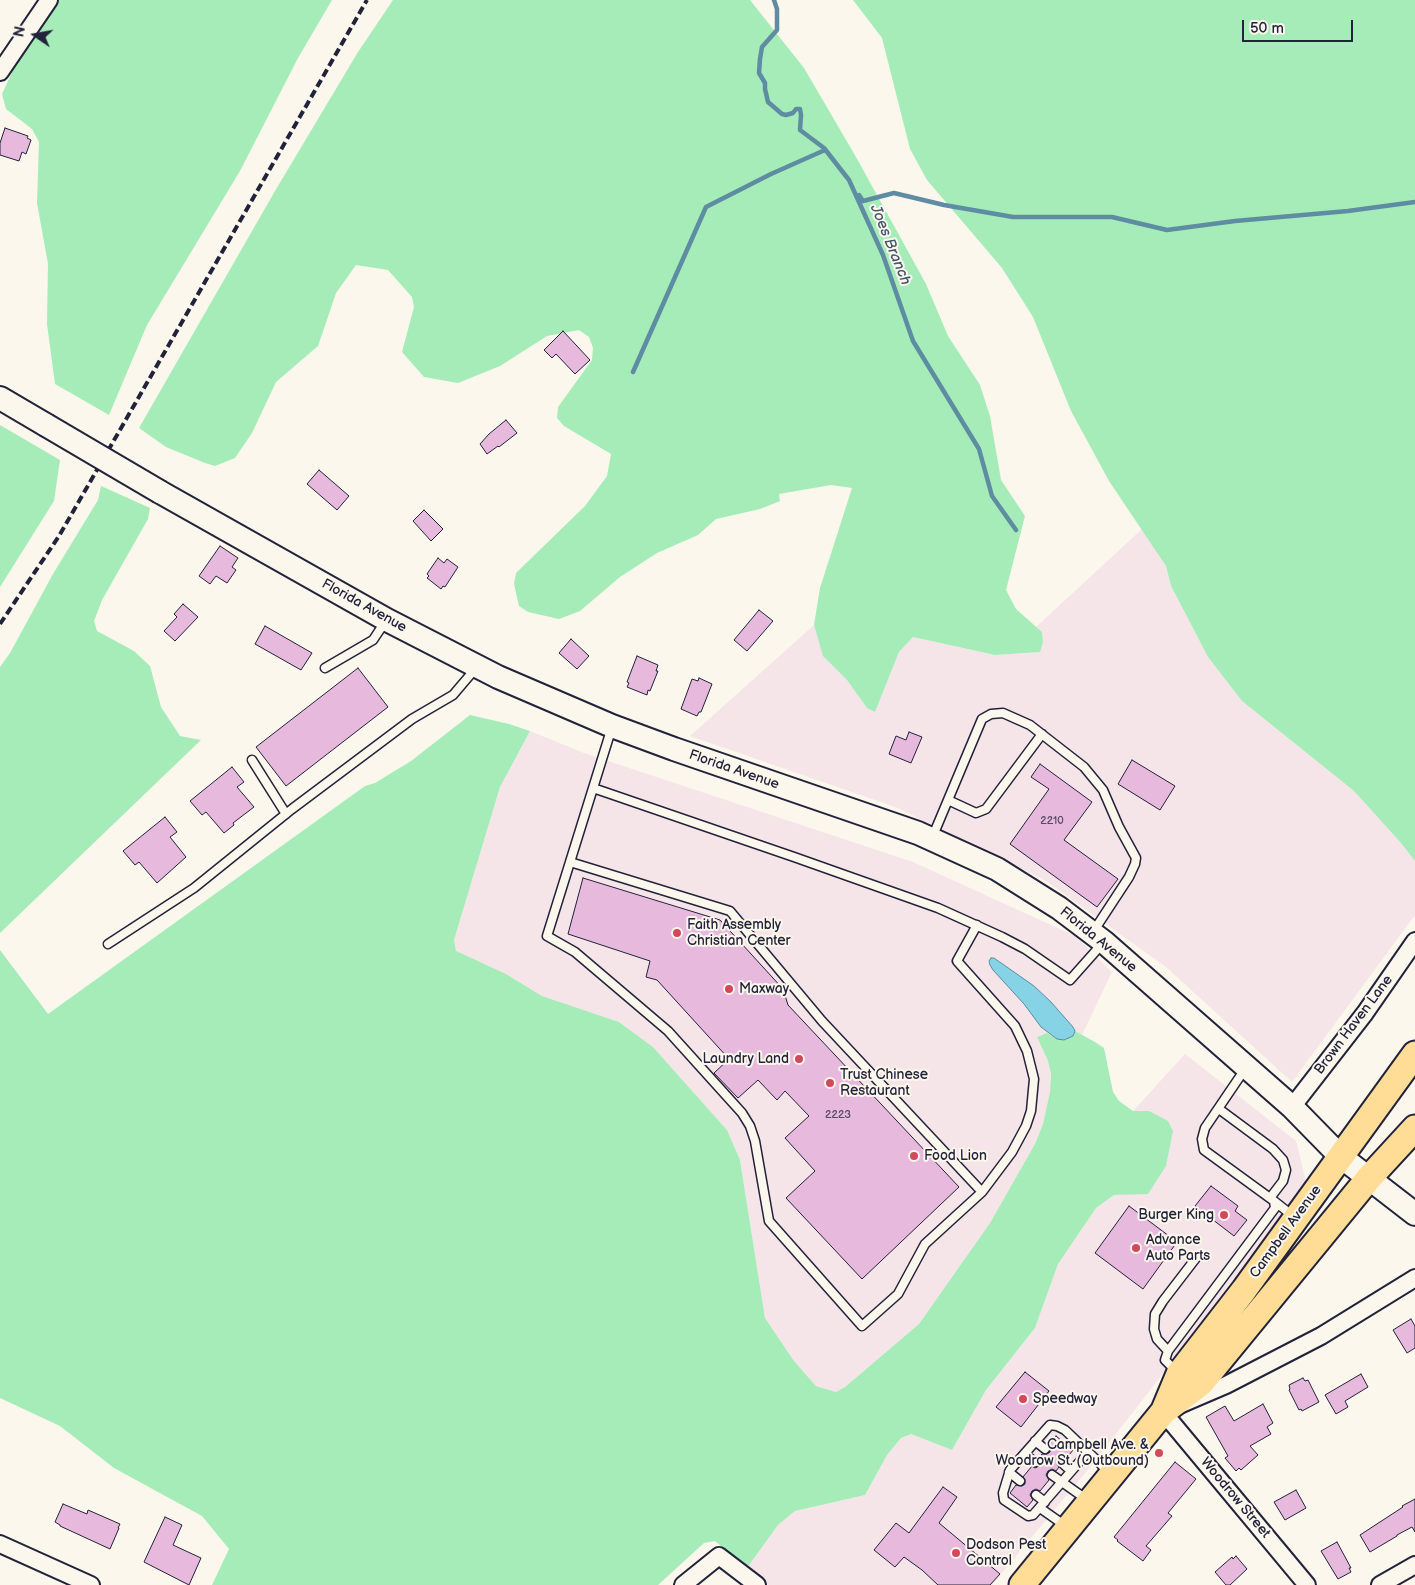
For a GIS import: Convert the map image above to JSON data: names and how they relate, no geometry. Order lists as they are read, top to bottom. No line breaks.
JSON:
{"streets":{"main road":["Florida Avenue","Campbell Avenue"],"street":["Brown Haven Lane","Woodrow Street"]},"crossings":[["Florida Avenue","Brown Haven Lane"],["Florida Avenue","Campbell Avenue"],["Campbell Avenue","Woodrow Street"]],"water":["Joes Branch"],"places":["Faith Assembly Christian Center","Maxway","Laundry Land","Trust Chinese Restaurant","Food Lion","Burger King","Advance Auto Parts","Speedway","Campbell Ave. & Woodrow St. (Outbound)","Dodson Pest Control"],"house_numbers":["2210","2223"],"scale_bar":"50 m","north":"left"}
